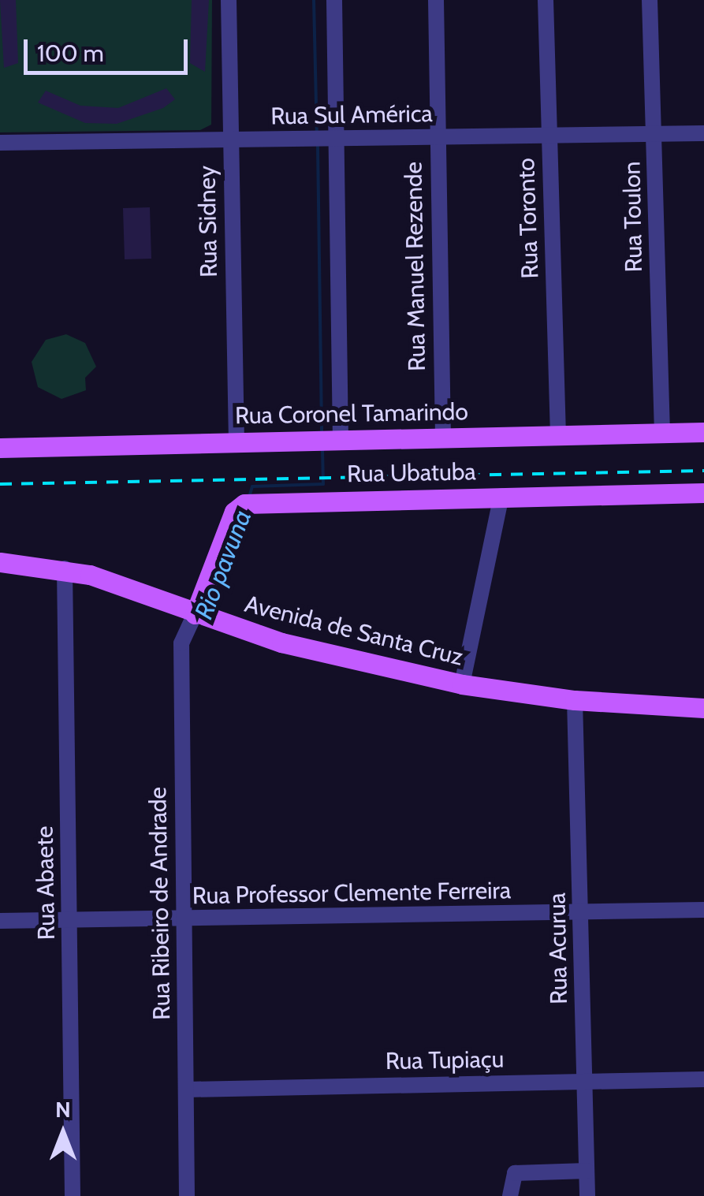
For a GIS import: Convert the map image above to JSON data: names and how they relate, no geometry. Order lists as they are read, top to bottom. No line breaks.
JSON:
{"streets":{"main road":["Rua Coronel Tamarindo","Rua Ubatuba","Avenida de Santa Cruz"],"street":["Rua Sul América","Rua Toulon","Rua Toronto","Rua Sidney","Rua Manuel Rezende","Rua Abaete","Rua Professor Clemente Ferreira","Rua Ribeiro de Andrade","Rua Acurua","Rua Tupiaçu"]},"crossings":[["Rua Sul América","Rua Toulon"],["Rua Sul América","Rua Toronto"],["Rua Sul América","Rua Sidney"],["Rua Sul América","Rua Manuel Rezende"],["Rua Toulon","Rua Coronel Tamarindo"],["Rua Toronto","Rua Coronel Tamarindo"],["Rua Sidney","Rua Coronel Tamarindo"],["Rua Manuel Rezende","Rua Coronel Tamarindo"],["Rua Ubatuba","Avenida de Santa Cruz"],["Rua Ubatuba","Rua Ribeiro de Andrade"],["Avenida de Santa Cruz","Rua Abaete"],["Avenida de Santa Cruz","Rua Ribeiro de Andrade"],["Avenida de Santa Cruz","Rua Acurua"],["Rua Abaete","Rua Professor Clemente Ferreira"],["Rua Professor Clemente Ferreira","Rua Ribeiro de Andrade"],["Rua Professor Clemente Ferreira","Rua Acurua"],["Rua Ribeiro de Andrade","Rua Tupiaçu"],["Rua Acurua","Rua Tupiaçu"]],"water":["Rio pavuna"],"scale_bar":"100 m","north":"top"}
